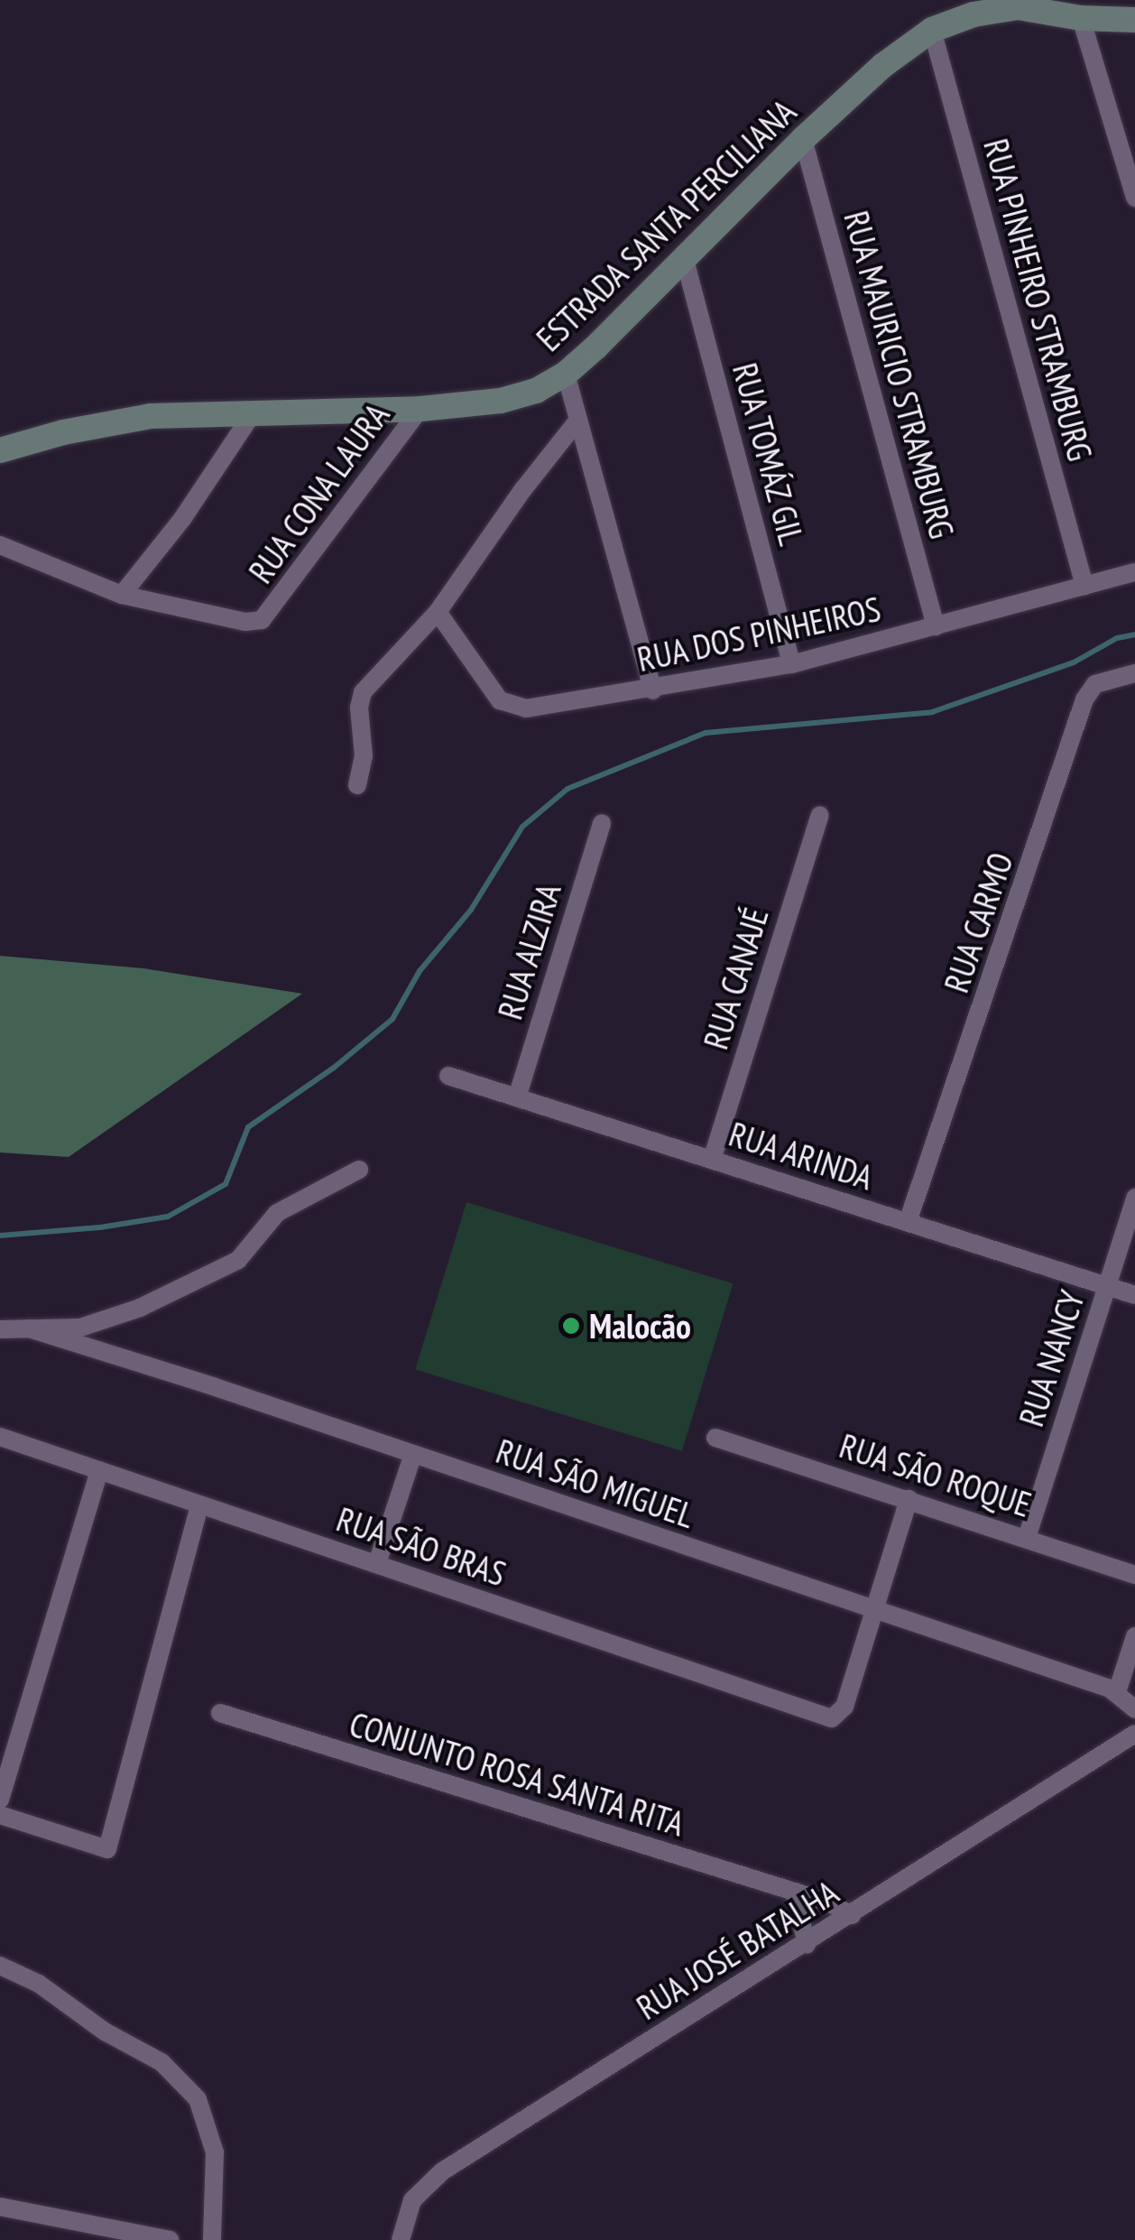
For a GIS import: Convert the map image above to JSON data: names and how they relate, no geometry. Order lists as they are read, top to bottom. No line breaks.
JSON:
{"streets":{"street":["ESTRADA SANTA PERCILIANA","RUA PINHEIRO STRAMBURG","RUA MAURICIO STRAMBURG","RUA TOMÁZ GIL","RUA CONA LAURA","RUA DOS PINHEIROS","RUA CARMO","RUA ALZIRA","RUA CANAJÉ","RUA ARINDA","RUA NANCY","RUA SÃO ROQUE","RUA SÃO MIGUEL","RUA SÃO BRAS","CONJUNTO ROSA SANTA RITA","RUA JOSÉ BATALHA"]},"crossings":[["ESTRADA SANTA PERCILIANA","RUA PINHEIRO STRAMBURG"],["ESTRADA SANTA PERCILIANA","RUA MAURICIO STRAMBURG"],["ESTRADA SANTA PERCILIANA","RUA TOMÁZ GIL"],["ESTRADA SANTA PERCILIANA","RUA CONA LAURA"],["RUA PINHEIRO STRAMBURG","RUA DOS PINHEIROS"],["RUA MAURICIO STRAMBURG","RUA DOS PINHEIROS"],["RUA TOMÁZ GIL","RUA DOS PINHEIROS"],["RUA CARMO","RUA ARINDA"],["RUA ALZIRA","RUA ARINDA"],["RUA CANAJÉ","RUA ARINDA"],["RUA ARINDA","RUA NANCY"],["RUA NANCY","RUA SÃO ROQUE"],["RUA SÃO MIGUEL","RUA SÃO BRAS"],["CONJUNTO ROSA SANTA RITA","RUA JOSÉ BATALHA"]],"places":["Malocão"]}
